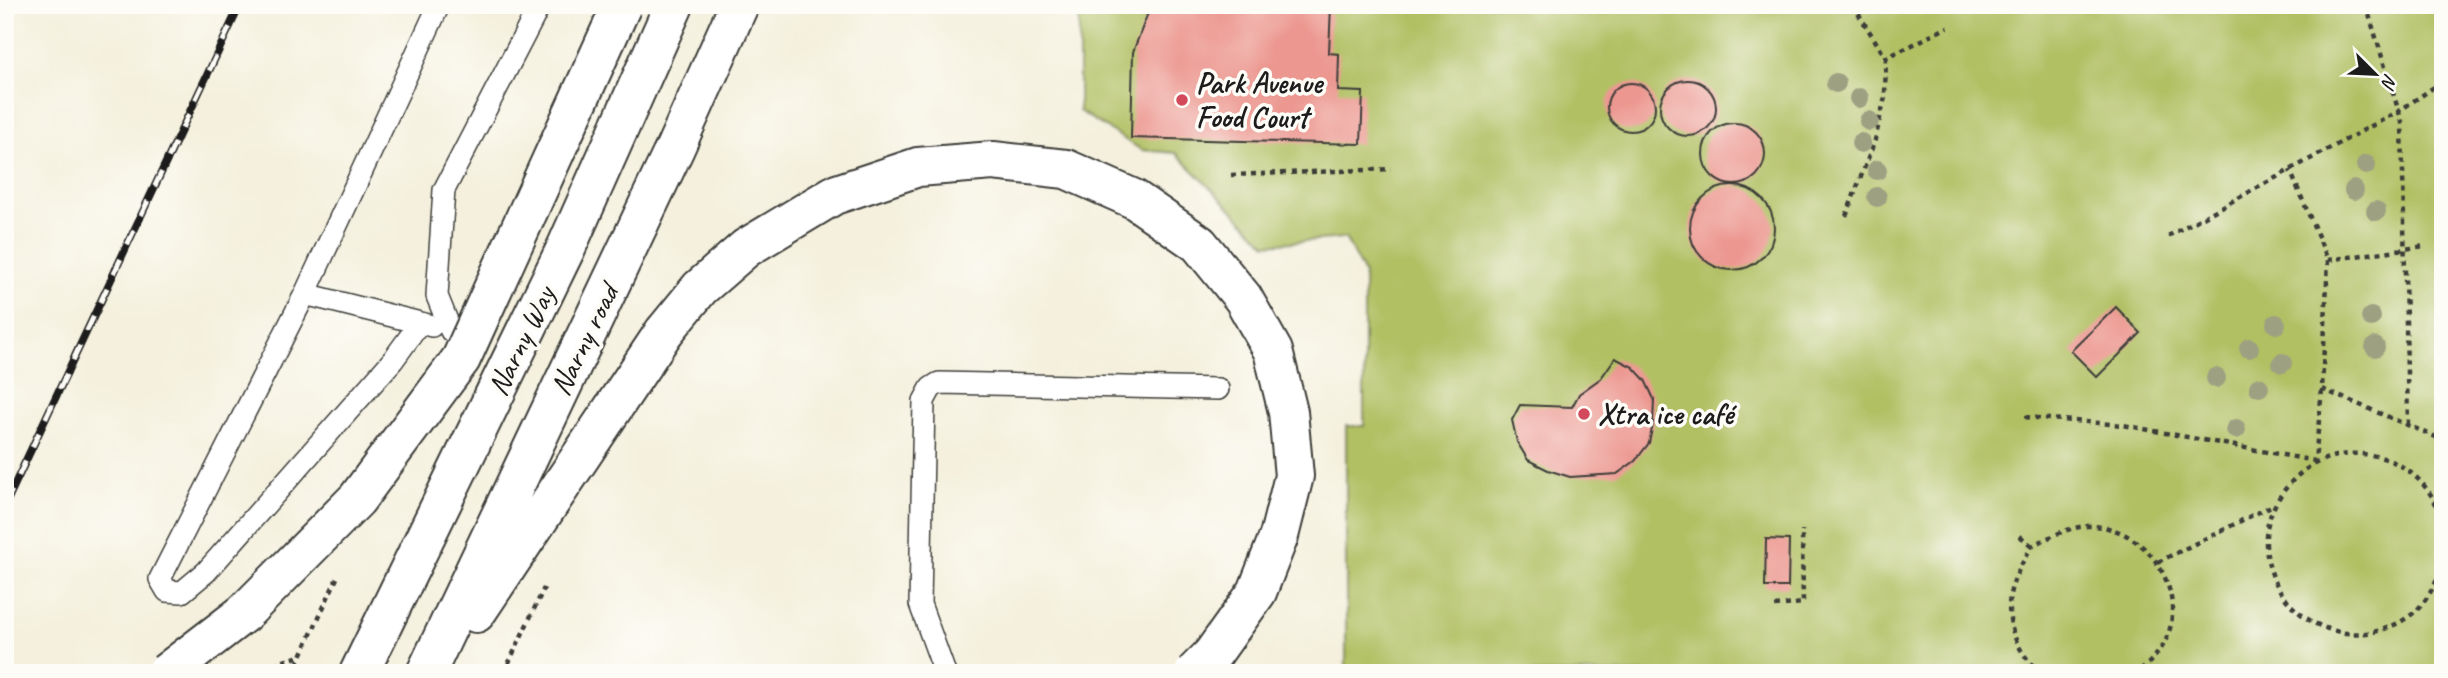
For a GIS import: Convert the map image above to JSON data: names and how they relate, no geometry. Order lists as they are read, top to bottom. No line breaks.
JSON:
{"streets":{"main road":["Narny road","Narny Way"]},"places":["Park Avenue Food Court","Xtra ice café"],"north":"bottom right"}
